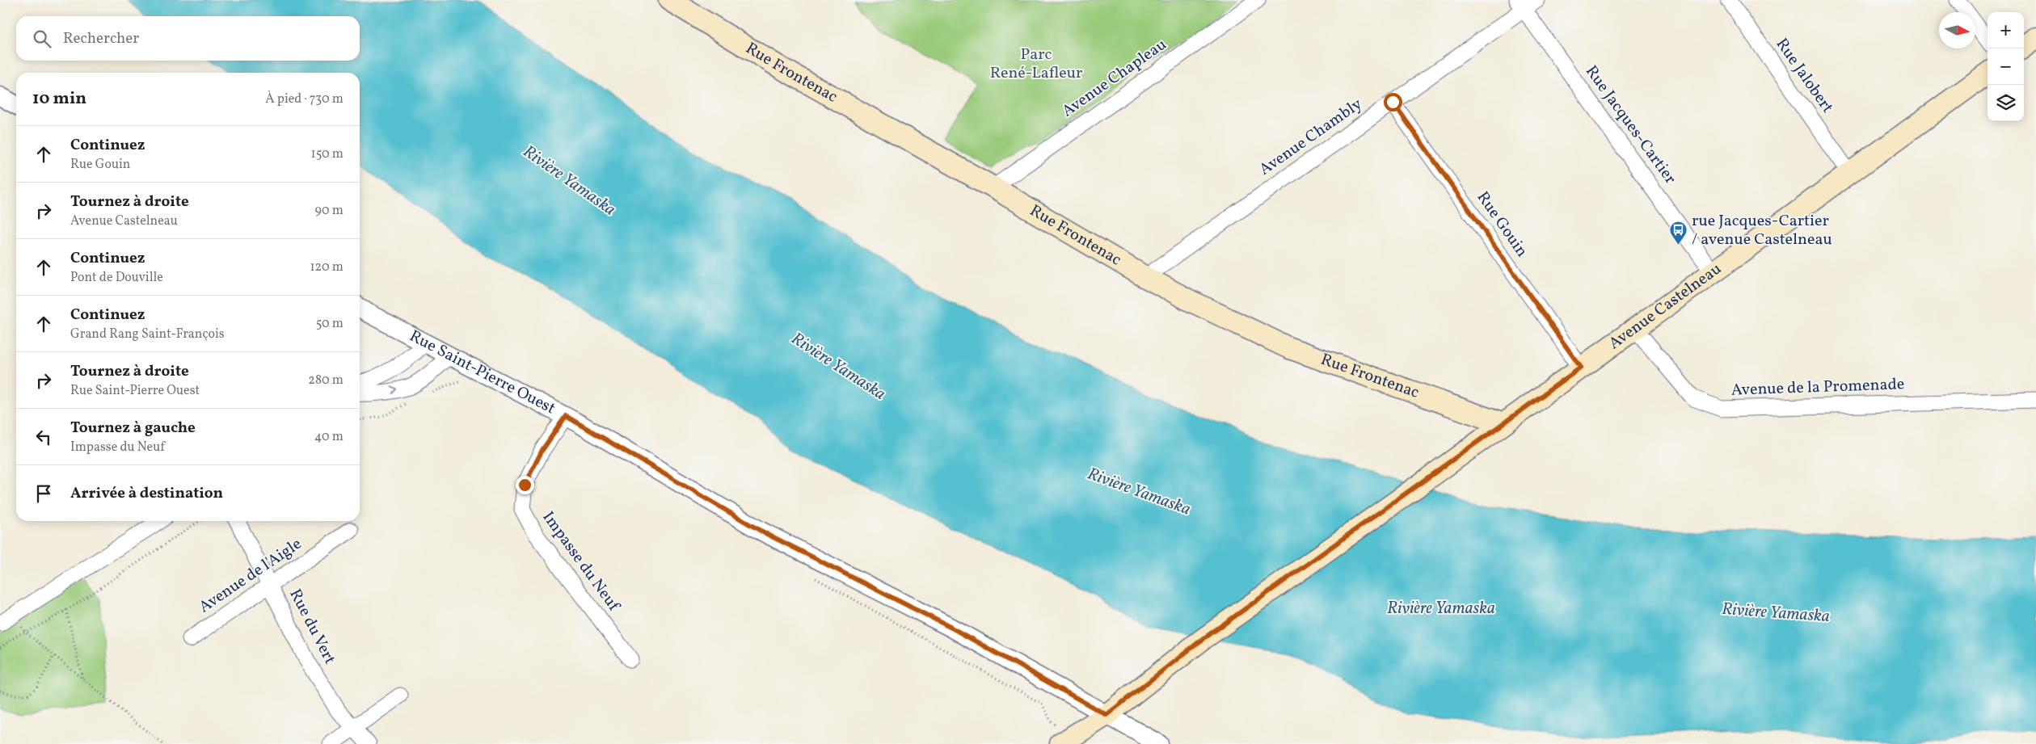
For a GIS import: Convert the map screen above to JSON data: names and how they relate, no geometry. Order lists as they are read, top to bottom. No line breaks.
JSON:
{"streets":{"main road":["Rue Frontenac","Avenue Castelneau"],"street":["Rue Jalobert","Avenue Chapleau","Rue Jacques-Cartier","Avenue Chambly","Rue Gouin","Rue Saint-Pierre Ouest","Avenue de la Promenade","Impasse du Neuf","Avenue de l'Aigle","Rue du Vert"]},"crossings":[["Rue Frontenac","Avenue Chapleau"],["Rue Frontenac","Avenue Chambly"],["Rue Frontenac","Avenue Castelneau"],["Rue Jalobert","Avenue Castelneau"],["Rue Jacques-Cartier","Avenue Chambly"],["Rue Jacques-Cartier","Avenue Castelneau"],["Avenue Chambly","Rue Gouin"],["Rue Gouin","Avenue Castelneau"],["Avenue Castelneau","Rue Saint-Pierre Ouest"],["Avenue Castelneau","Avenue de la Promenade"],["Rue Saint-Pierre Ouest","Impasse du Neuf"],["Avenue de l'Aigle","Rue du Vert"]],"water":["Rivière Yamaska"],"parks":["Parc René-Lafleur"],"places":{"bus stop":["rue Jacques-Cartier / avenue Castelneau"]},"north":"right","page":{"map_buttons":["+","−"],"search":"Rechercher","heading":["10 min","À pied · 730 m"],"list":[["Continuez","Rue Gouin","150 m"],["Tournez à droite","Avenue Castelneau","90 m"],["Continuez","Pont de Douville","120 m"],["Continuez","Grand Rang Saint-François","50 m"],["Tournez à droite","Rue Saint-Pierre Ouest","280 m"],["Tournez à gauche","Impasse du Neuf","40 m"],"Arrivée à destination"]}}
